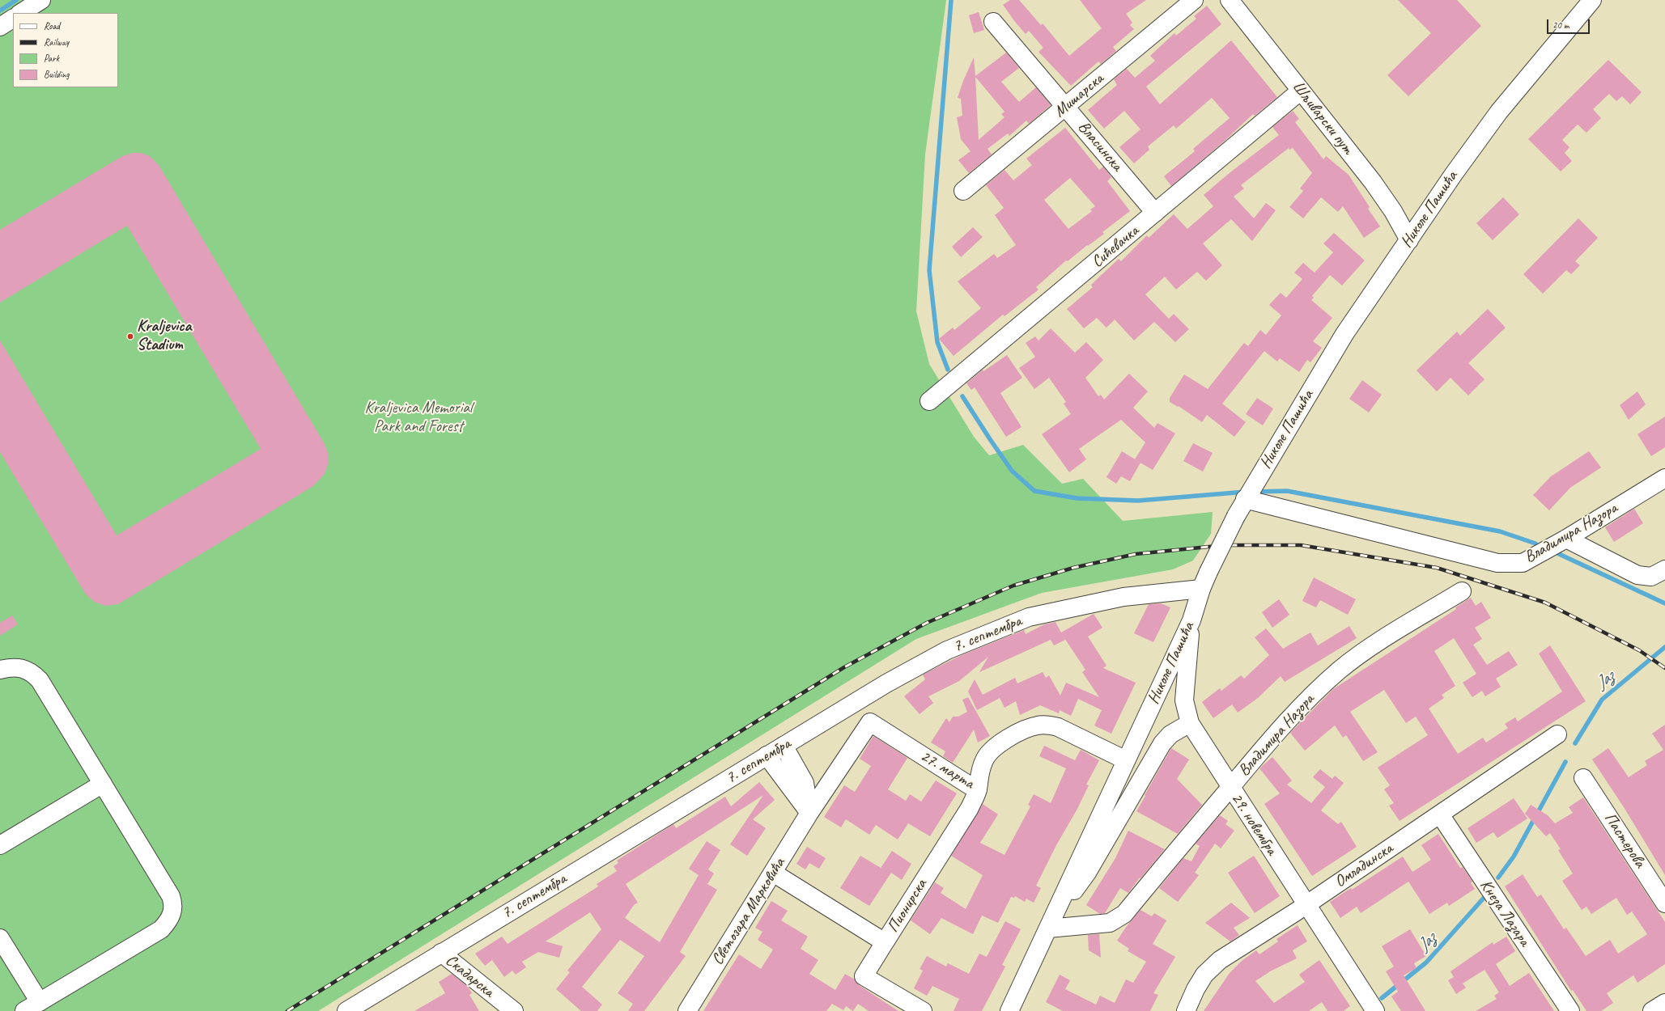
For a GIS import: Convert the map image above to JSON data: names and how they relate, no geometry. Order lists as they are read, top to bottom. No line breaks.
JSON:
{"streets":{"street":["Мишарска","Шљиварски пут","Власинска","Николе Пашића","Сићевачка","Владимира Назора","7. септембра","27. марта","29. новембра","Пастерова","Омладинска","Пионирска","Светозара Марковића","Кнеза Лазара","Скадарска"]},"crossings":[["Мишарска","Власинска"],["Шљиварски пут","Николе Пашића"],["Шљиварски пут","Сићевачка"],["Власинска","Сићевачка"],["Николе Пашића","Владимира Назора"],["Николе Пашића","7. септембра"],["Николе Пашића","27. марта"],["Николе Пашића","29. новембра"],["Владимира Назора","29. новембра"],["7. септембра","Скадарска"],["27. марта","Пионирска"],["27. марта","Светозара Марковића"],["29. новембра","Омладинска"],["Омладинска","Кнеза Лазара"],["Пионирска","Светозара Марковића"]],"water":["Јаз"],"parks":["Kraljevica Memorial Park and Forest"],"places":["Kraljevica Stadium"],"legend":["Road","Railway","Park","Building"],"scale_bar":"20 m"}
